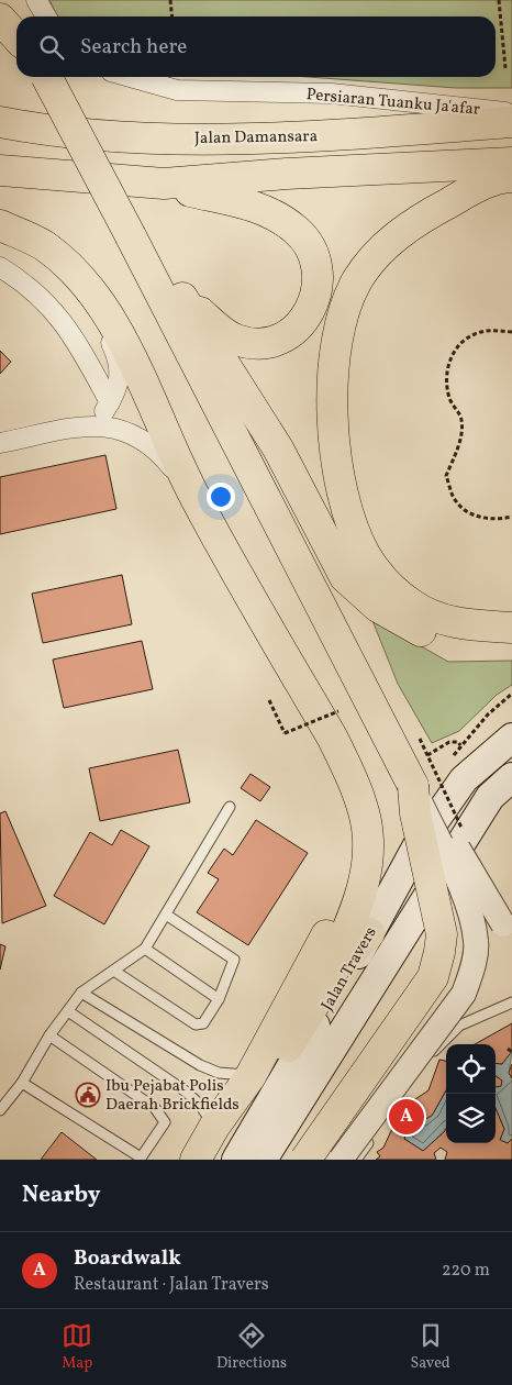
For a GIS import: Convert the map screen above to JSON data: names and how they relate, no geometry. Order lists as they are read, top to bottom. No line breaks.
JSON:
{"streets":{"main road":["Jalan Damansara","Jalan Travers"],"street":["Persiaran Tuanku Ja'afar"]},"places":{"public building":["Ibu Pejabat Polis Daerah Brickfields"]},"page":{"search":"Search here","pins":"A","heading":"Nearby","list":[{"mark":"A","name":"Boardwalk","note":"Restaurant · Jalan Travers","value":"220 m"}],"nav":["Map","Directions","Saved"]}}
